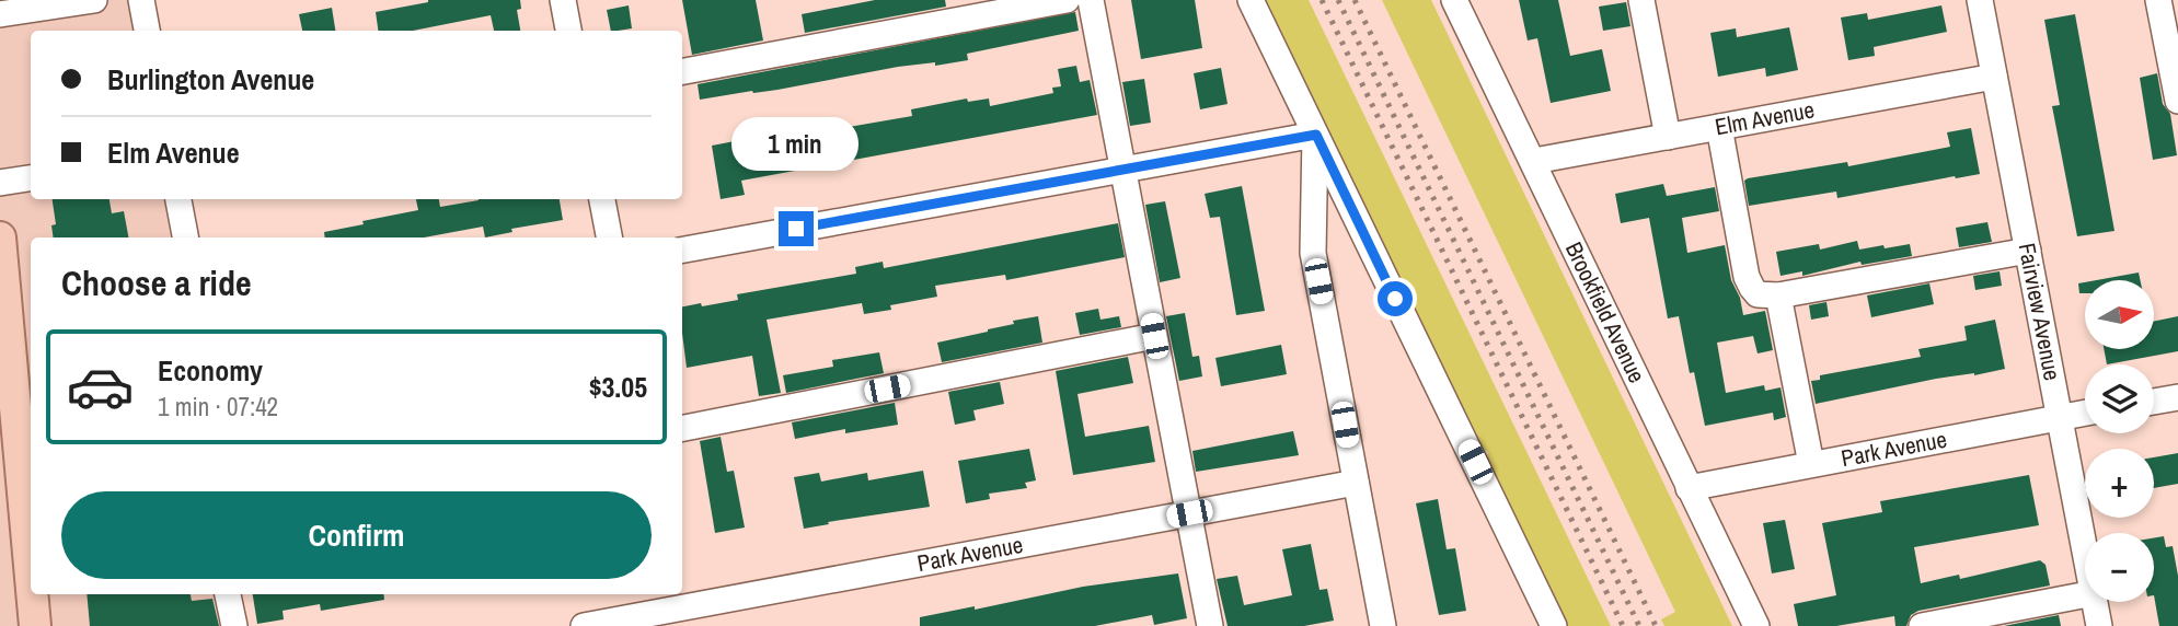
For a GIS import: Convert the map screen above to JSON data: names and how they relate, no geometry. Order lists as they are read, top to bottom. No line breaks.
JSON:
{"streets":{"street":["Elm Avenue","Brookfield Avenue","Fairview Avenue","Park Avenue"]},"crossings":[["Elm Avenue","Brookfield Avenue"],["Elm Avenue","Fairview Avenue"],["Brookfield Avenue","Park Avenue"],["Fairview Avenue","Park Avenue"]],"north":"right","page":{"banner":["Burlington Avenue","Elm Avenue"],"bubble":"1 min","heading":"Choose a ride","map_buttons":["+","−"],"list":[{"name":"Economy","note":"1 min · 07:42","value":"$3.05"}],"buttons":"Confirm"}}
